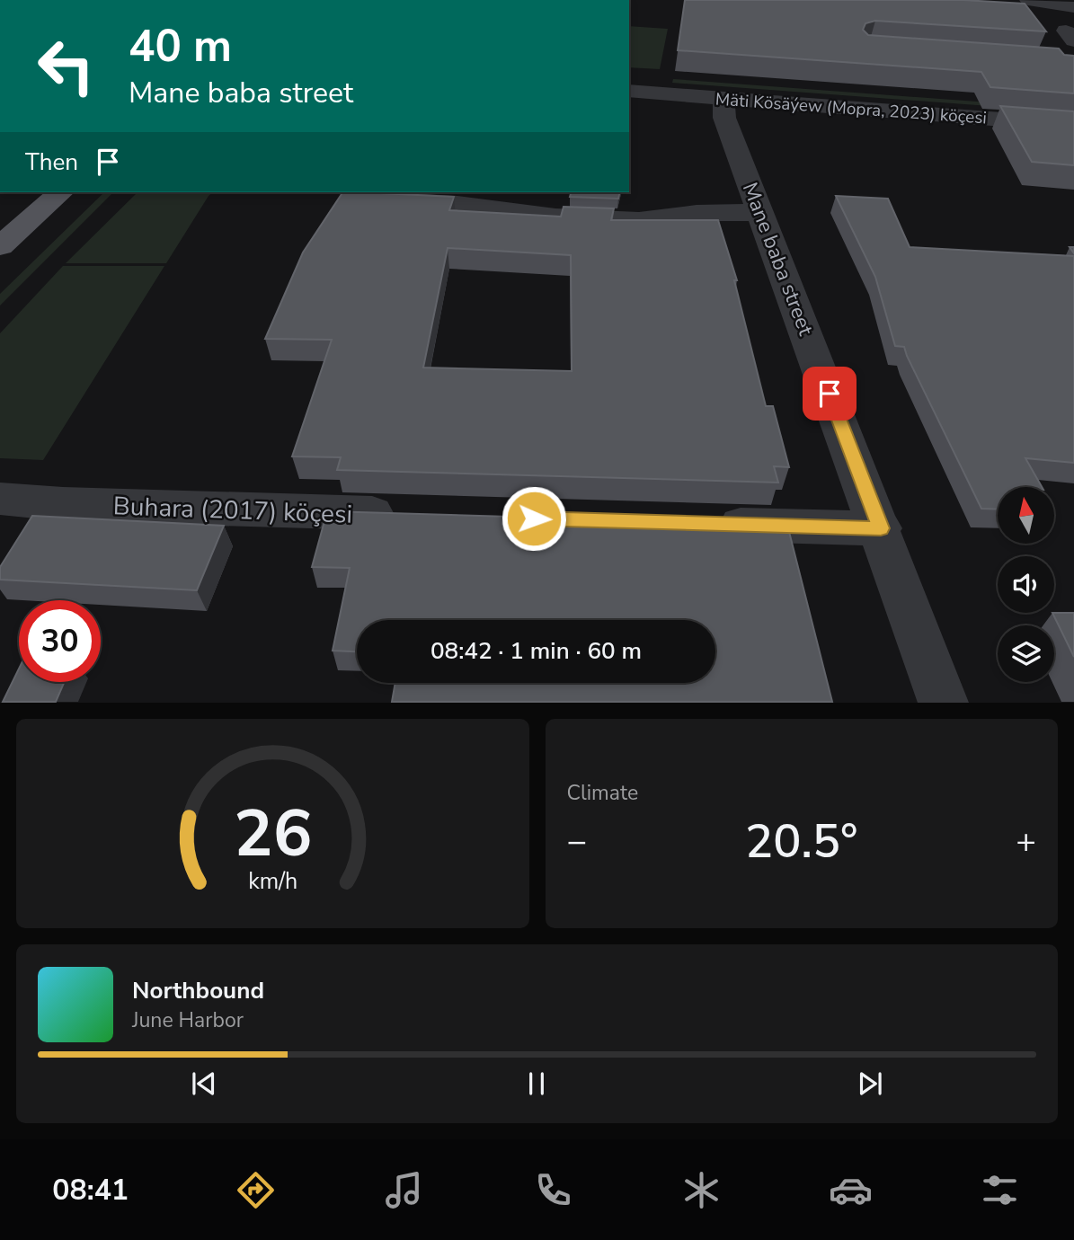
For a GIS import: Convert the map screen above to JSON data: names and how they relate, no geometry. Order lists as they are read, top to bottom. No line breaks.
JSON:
{"streets":{"street":["Mäti Kösäýew (Mopra, 2023) köçesi","Mane baba street","Buhara (2017) köçesi"]},"crossings":[["Mäti Kösäýew (Mopra, 2023) köçesi","Mane baba street"]],"north":"top","page":{"turn":["40 m","Mane baba street"],"then":"Then","limit":"30","trip":"08:42 · 1 min · 60 m","tile":"Climate","heat":["−","20.5°","+"],"song":["Northbound","June Harbor"],"tabs":"08:41","gauge":["26","km/h"]}}
